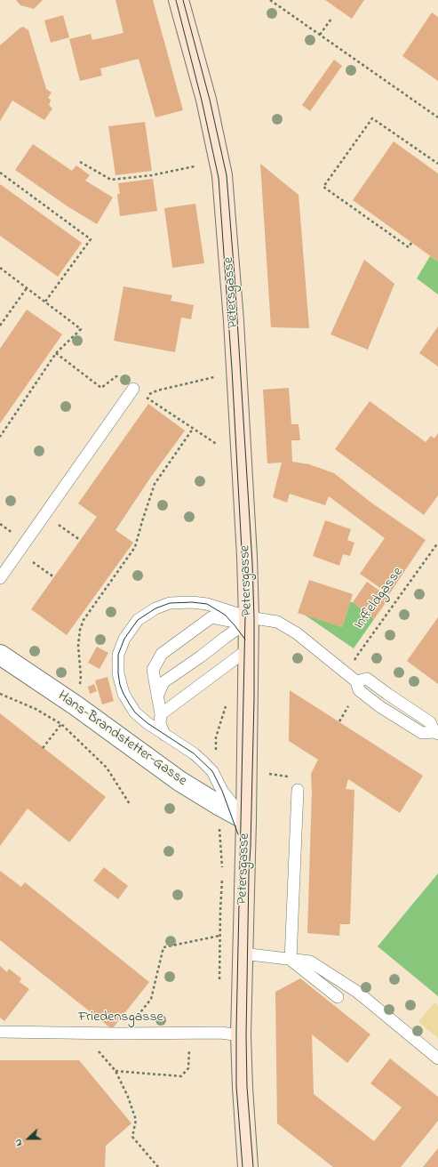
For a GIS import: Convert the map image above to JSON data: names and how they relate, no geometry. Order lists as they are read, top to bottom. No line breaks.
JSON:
{"streets":{"main road":["Petersgasse"],"street":["Hans-Brandstetter-Gasse"],"lane":["Friedensgasse"],"path":["Inffeldgasse"]},"crossings":[["Petersgasse","Hans-Brandstetter-Gasse"],["Petersgasse","Friedensgasse"]],"north":"left"}
